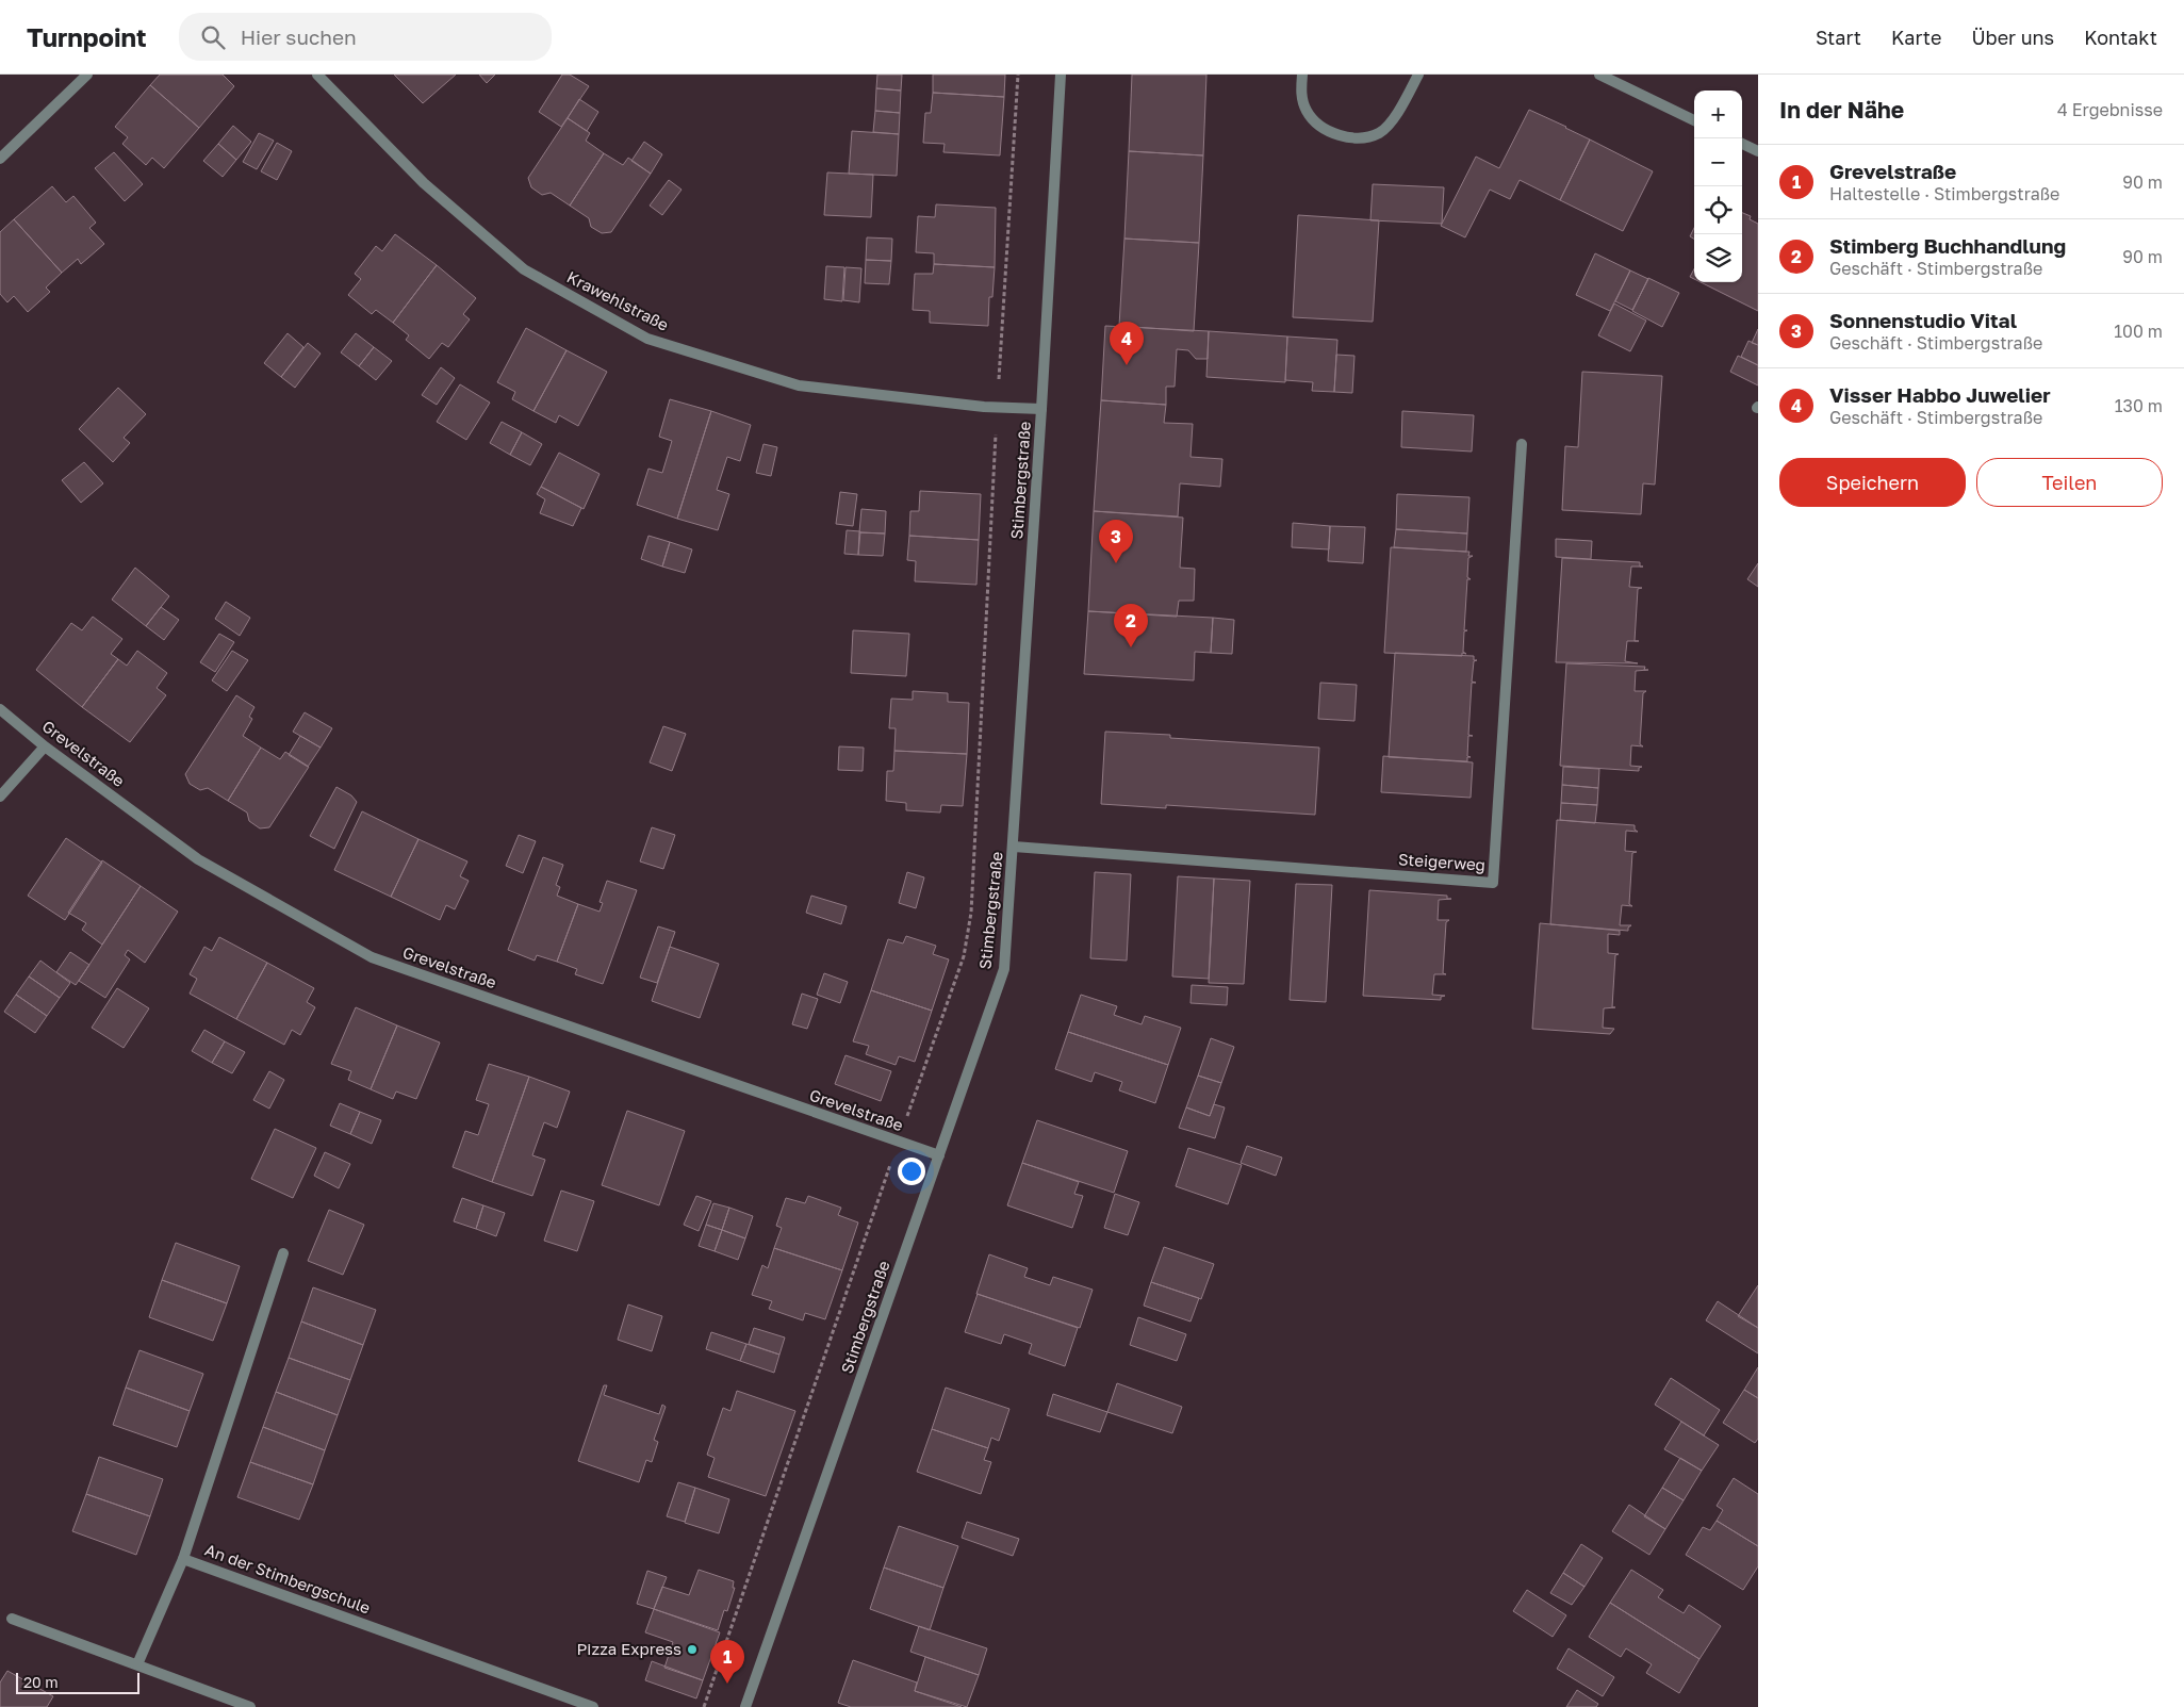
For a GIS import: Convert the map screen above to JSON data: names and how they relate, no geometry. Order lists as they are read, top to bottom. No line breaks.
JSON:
{"streets":{"street":["Krawehlstraße","Stimbergstraße","Grevelstraße","Steigerweg","An der Stimbergschule"]},"crossings":[["Krawehlstraße","Stimbergstraße"],["Stimbergstraße","Grevelstraße"],["Stimbergstraße","Steigerweg"]],"places":["Pizza Express"],"scale_bar":"20 m","page":{"header":"Turnpoint","search":"Hier suchen","nav":["Start","Karte","Über uns","Kontakt"],"heading":["In der Nähe","4 Ergebnisse"],"map_buttons":["+","−"],"list":[{"mark":"1","name":"Grevelstraße","note":"Haltestelle · Stimbergstraße","value":"90 m"},{"mark":"2","name":"Stimberg Buchhandlung","note":"Geschäft · Stimbergstraße","value":"90 m"},{"mark":"3","name":"Sonnenstudio Vital","note":"Geschäft · Stimbergstraße","value":"100 m"},{"mark":"4","name":"Visser Habbo Juwelier","note":"Geschäft · Stimbergstraße","value":"130 m"}],"pins":["4","3","2","1"],"buttons":["Speichern","Teilen"],"scale":"20 m"}}
